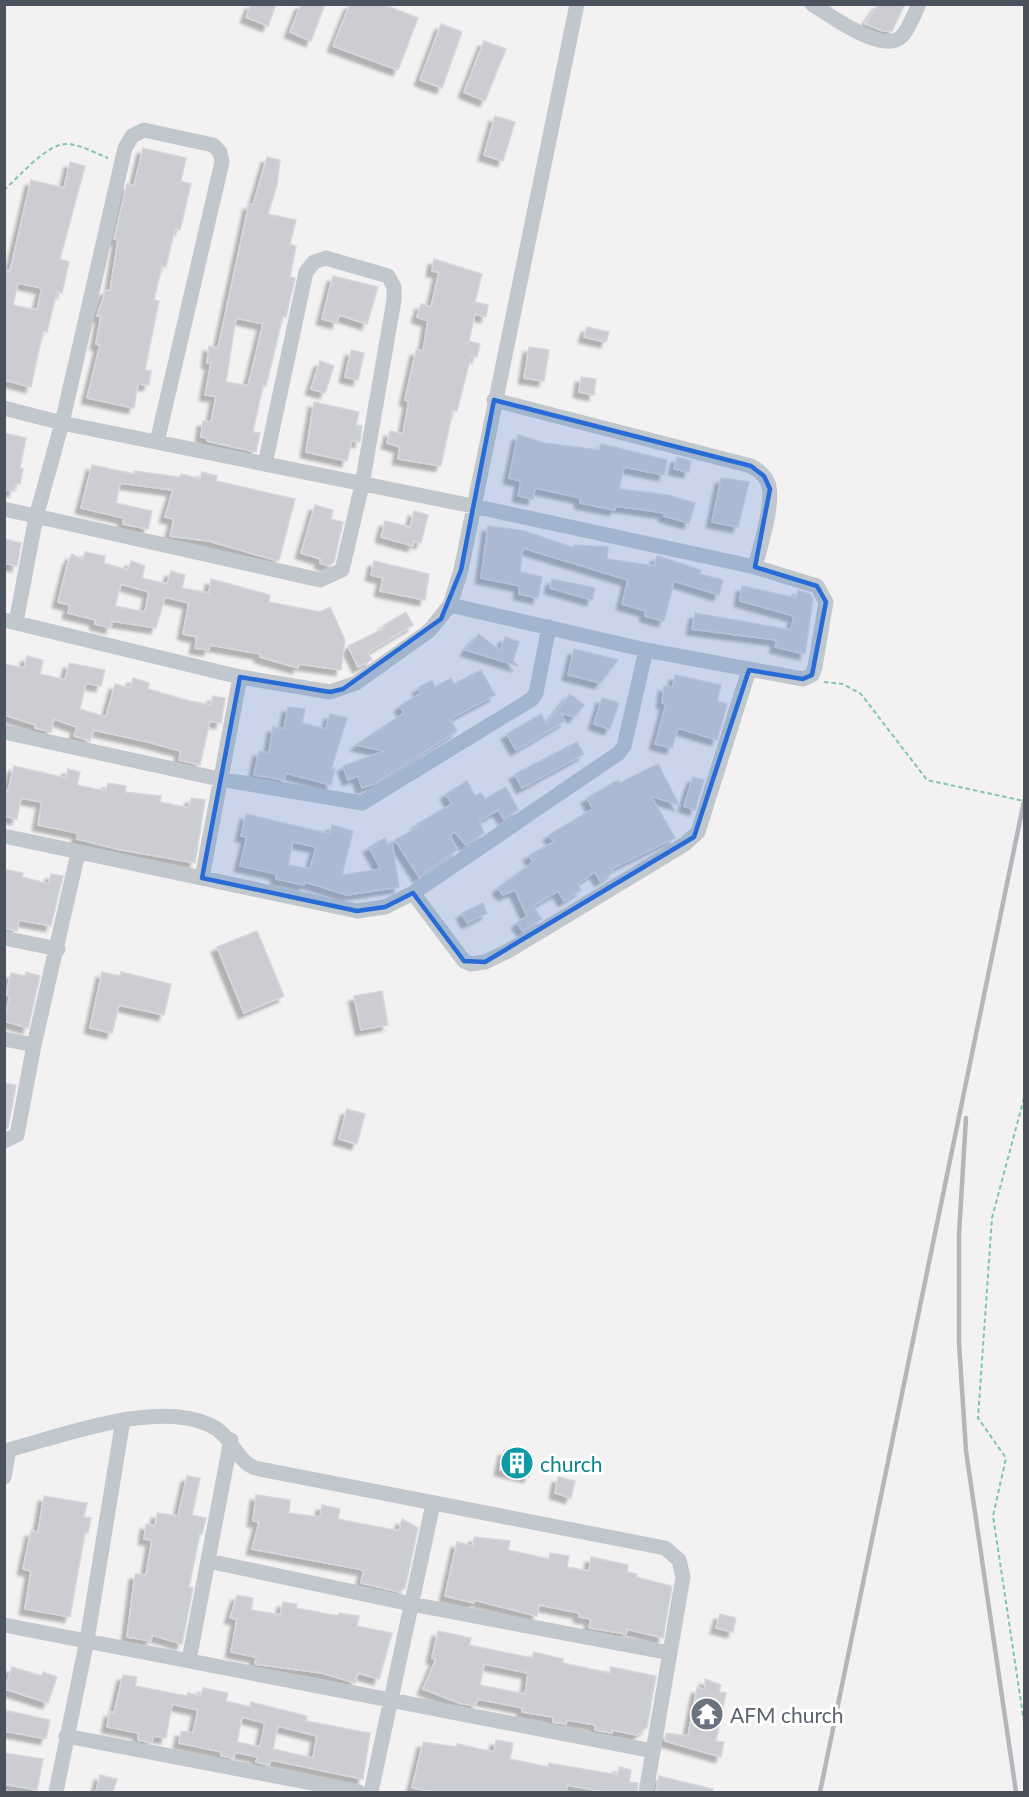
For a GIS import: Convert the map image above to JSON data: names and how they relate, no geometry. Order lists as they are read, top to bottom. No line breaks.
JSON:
{"places":{"building":["church"],"temple":["AFM church"]}}
